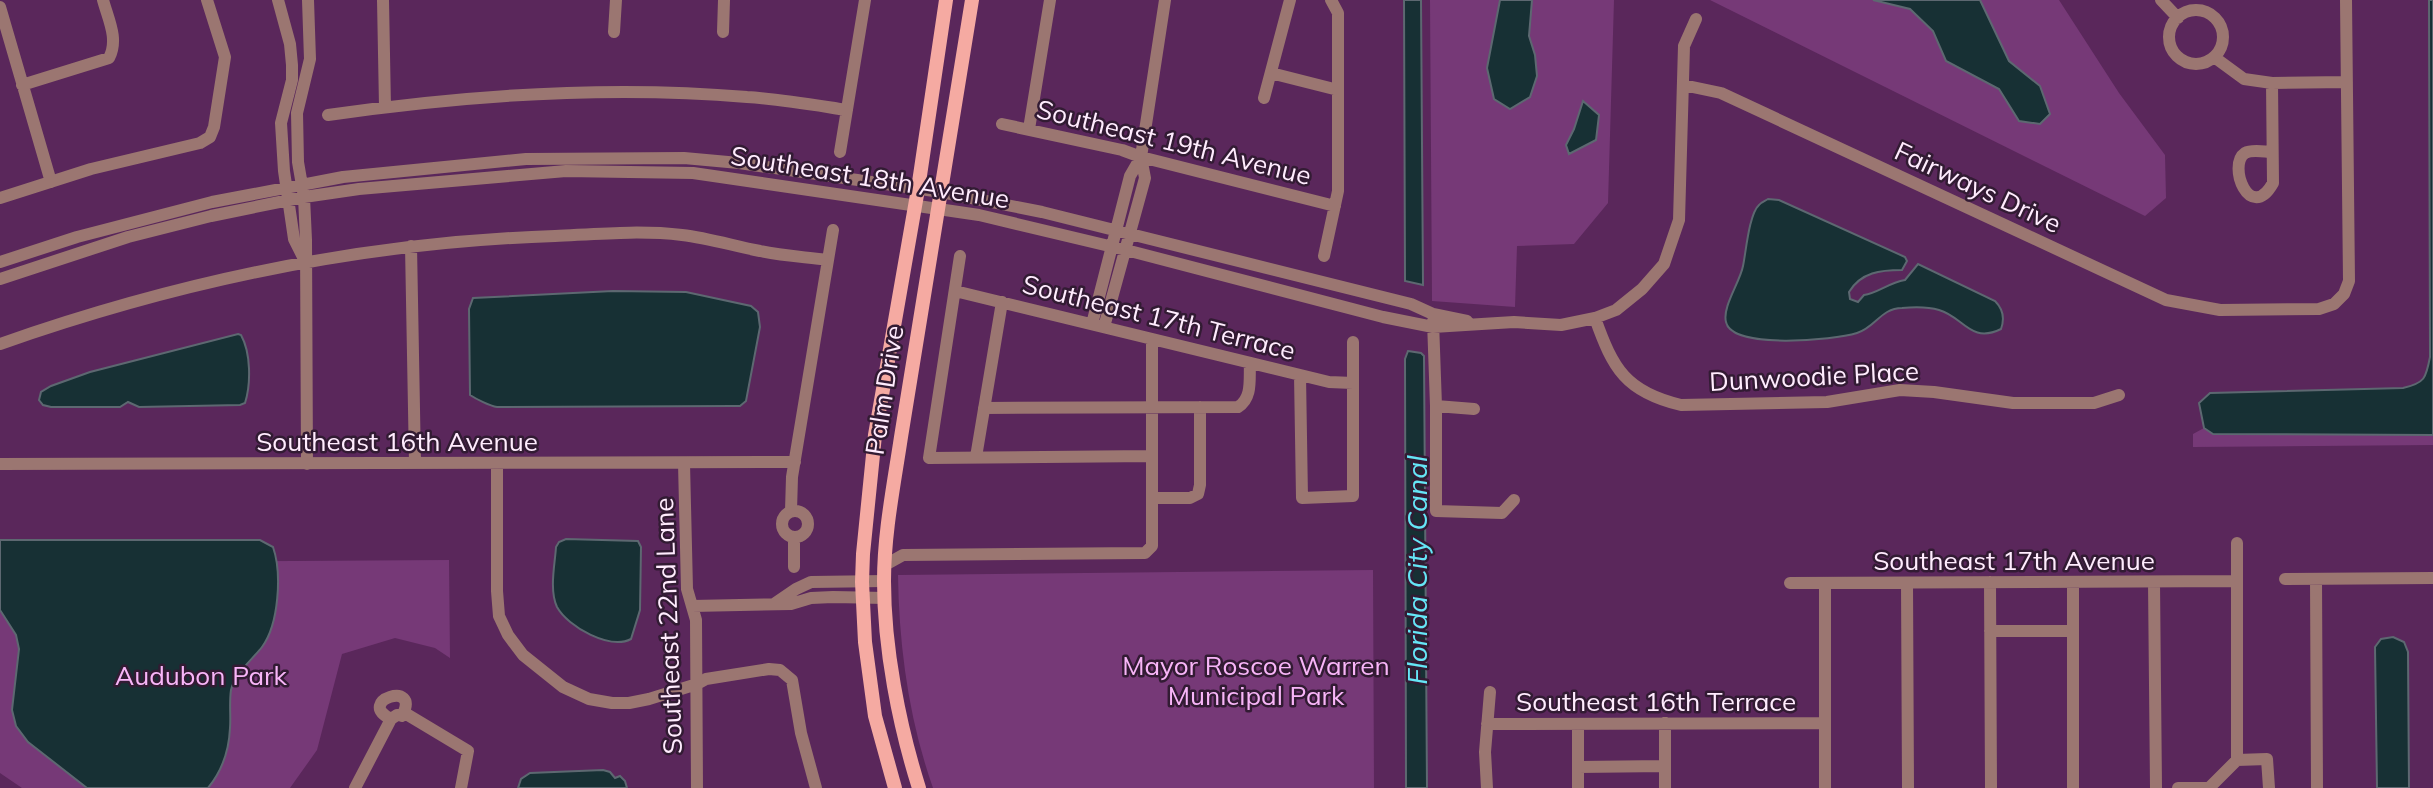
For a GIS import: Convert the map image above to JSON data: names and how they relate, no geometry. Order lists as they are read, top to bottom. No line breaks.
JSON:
{"streets":{"main road":["Palm Drive"],"street":["Southeast 19th Avenue","Southeast 18th Avenue","Fairways Drive","Southeast 17th Terrace","Dunwoodie Place","Southeast 16th Avenue","Southeast 17th Avenue","Southeast 22nd Lane","Southeast 16th Terrace"]},"crossings":[["Southeast 18th Avenue","Palm Drive"],["Southeast 16th Avenue","Southeast 22nd Lane"]],"water":["Florida City Canal"],"parks":["Mayor Roscoe Warren Municipal Park","Audubon Park"]}
